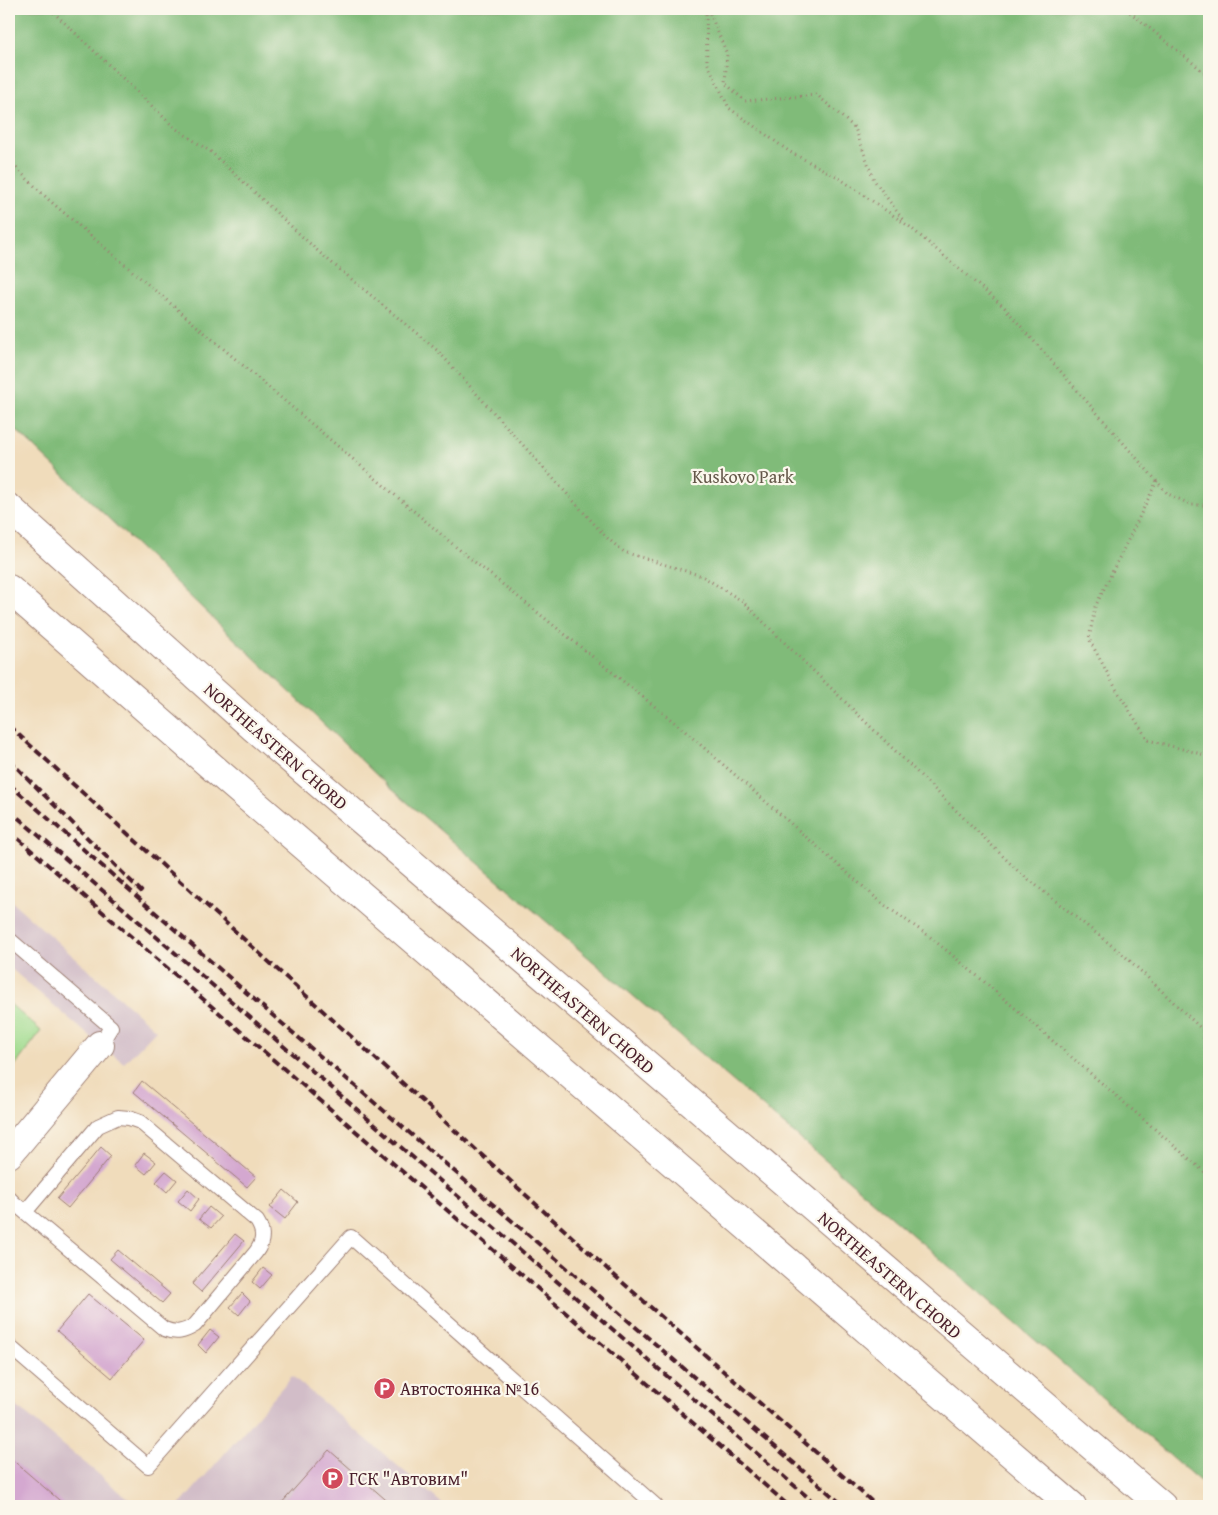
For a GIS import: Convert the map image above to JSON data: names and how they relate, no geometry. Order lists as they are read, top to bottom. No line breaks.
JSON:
{"streets":{"main road":["NORTHEASTERN CHORD"]},"parks":["Kuskovo Park"],"places":{"parking":["Автостоянка №16","ГСК \"Автовим\""]}}
